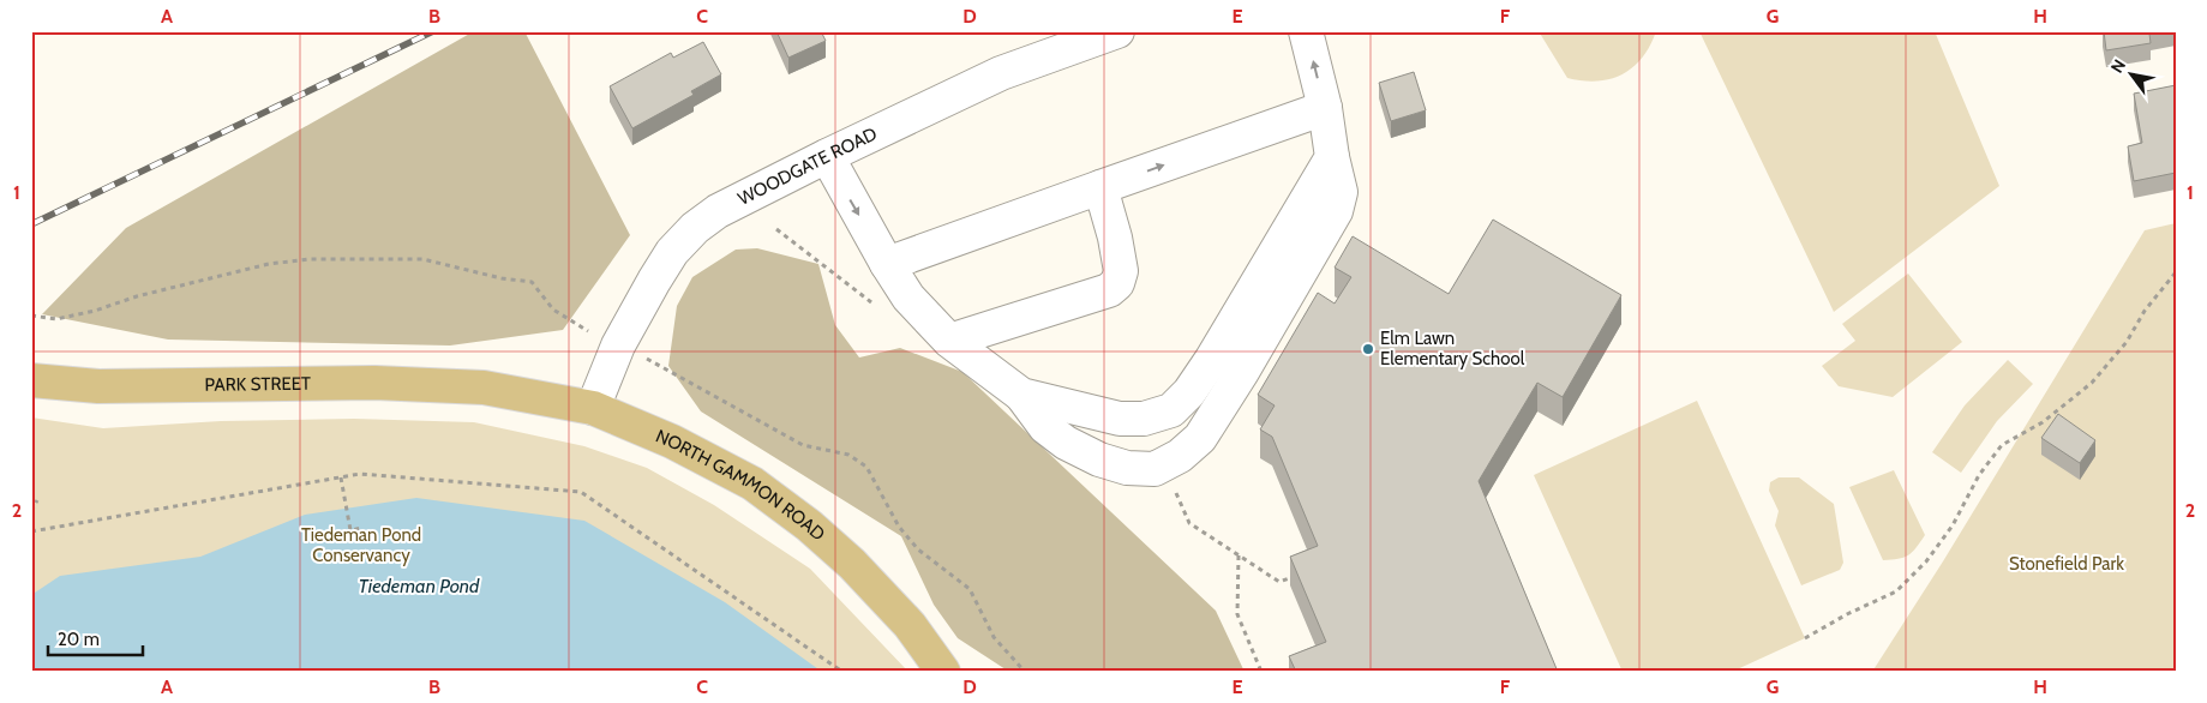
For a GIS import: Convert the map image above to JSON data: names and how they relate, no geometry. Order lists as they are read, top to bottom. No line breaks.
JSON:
{"streets":{"main road":["PARK STREET","NORTH GAMMON ROAD"],"street":["WOODGATE ROAD"]},"crossings":[["WOODGATE ROAD","NORTH GAMMON ROAD"],["PARK STREET","NORTH GAMMON ROAD"]],"water":["Tiedeman Pond"],"parks":["Tiedeman Pond Conservancy","Stonefield Park"],"places":["Elm Lawn Elementary School"],"scale_bar":"20 m","north":"top left","grid":{"columns":["A","B","C","D","E","F","G","H"],"rows":["1","2"]}}
